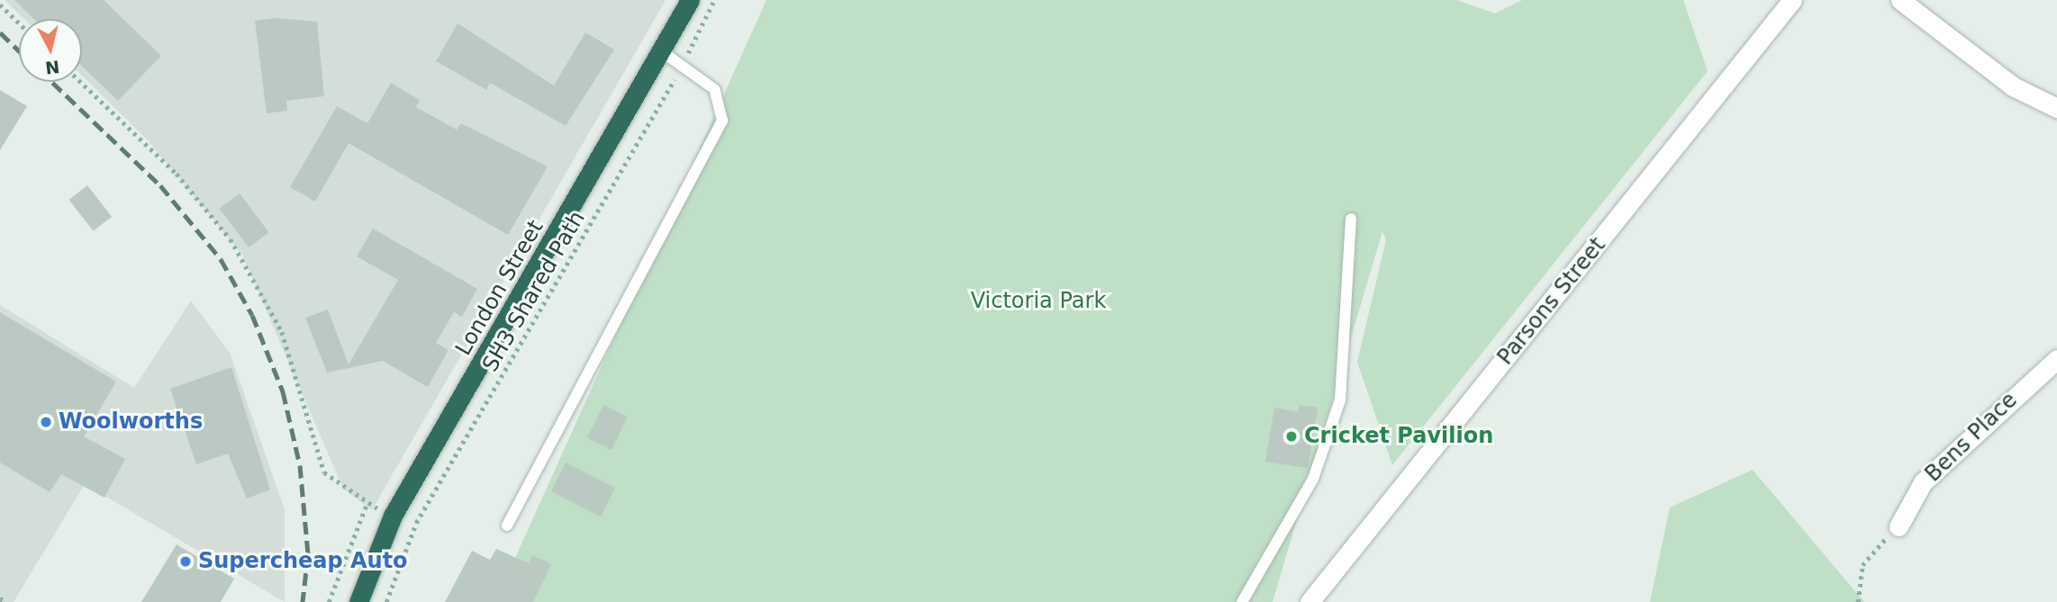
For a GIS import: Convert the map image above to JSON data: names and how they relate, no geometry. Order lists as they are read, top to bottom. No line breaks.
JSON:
{"streets":{"highway":["London Street"],"street":["Parsons Street","Bens Place"],"path":["SH3 Shared Path"]},"parks":["Victoria Park"],"places":["Woolworths","Cricket Pavilion","Supercheap Auto"],"north":"bottom"}
